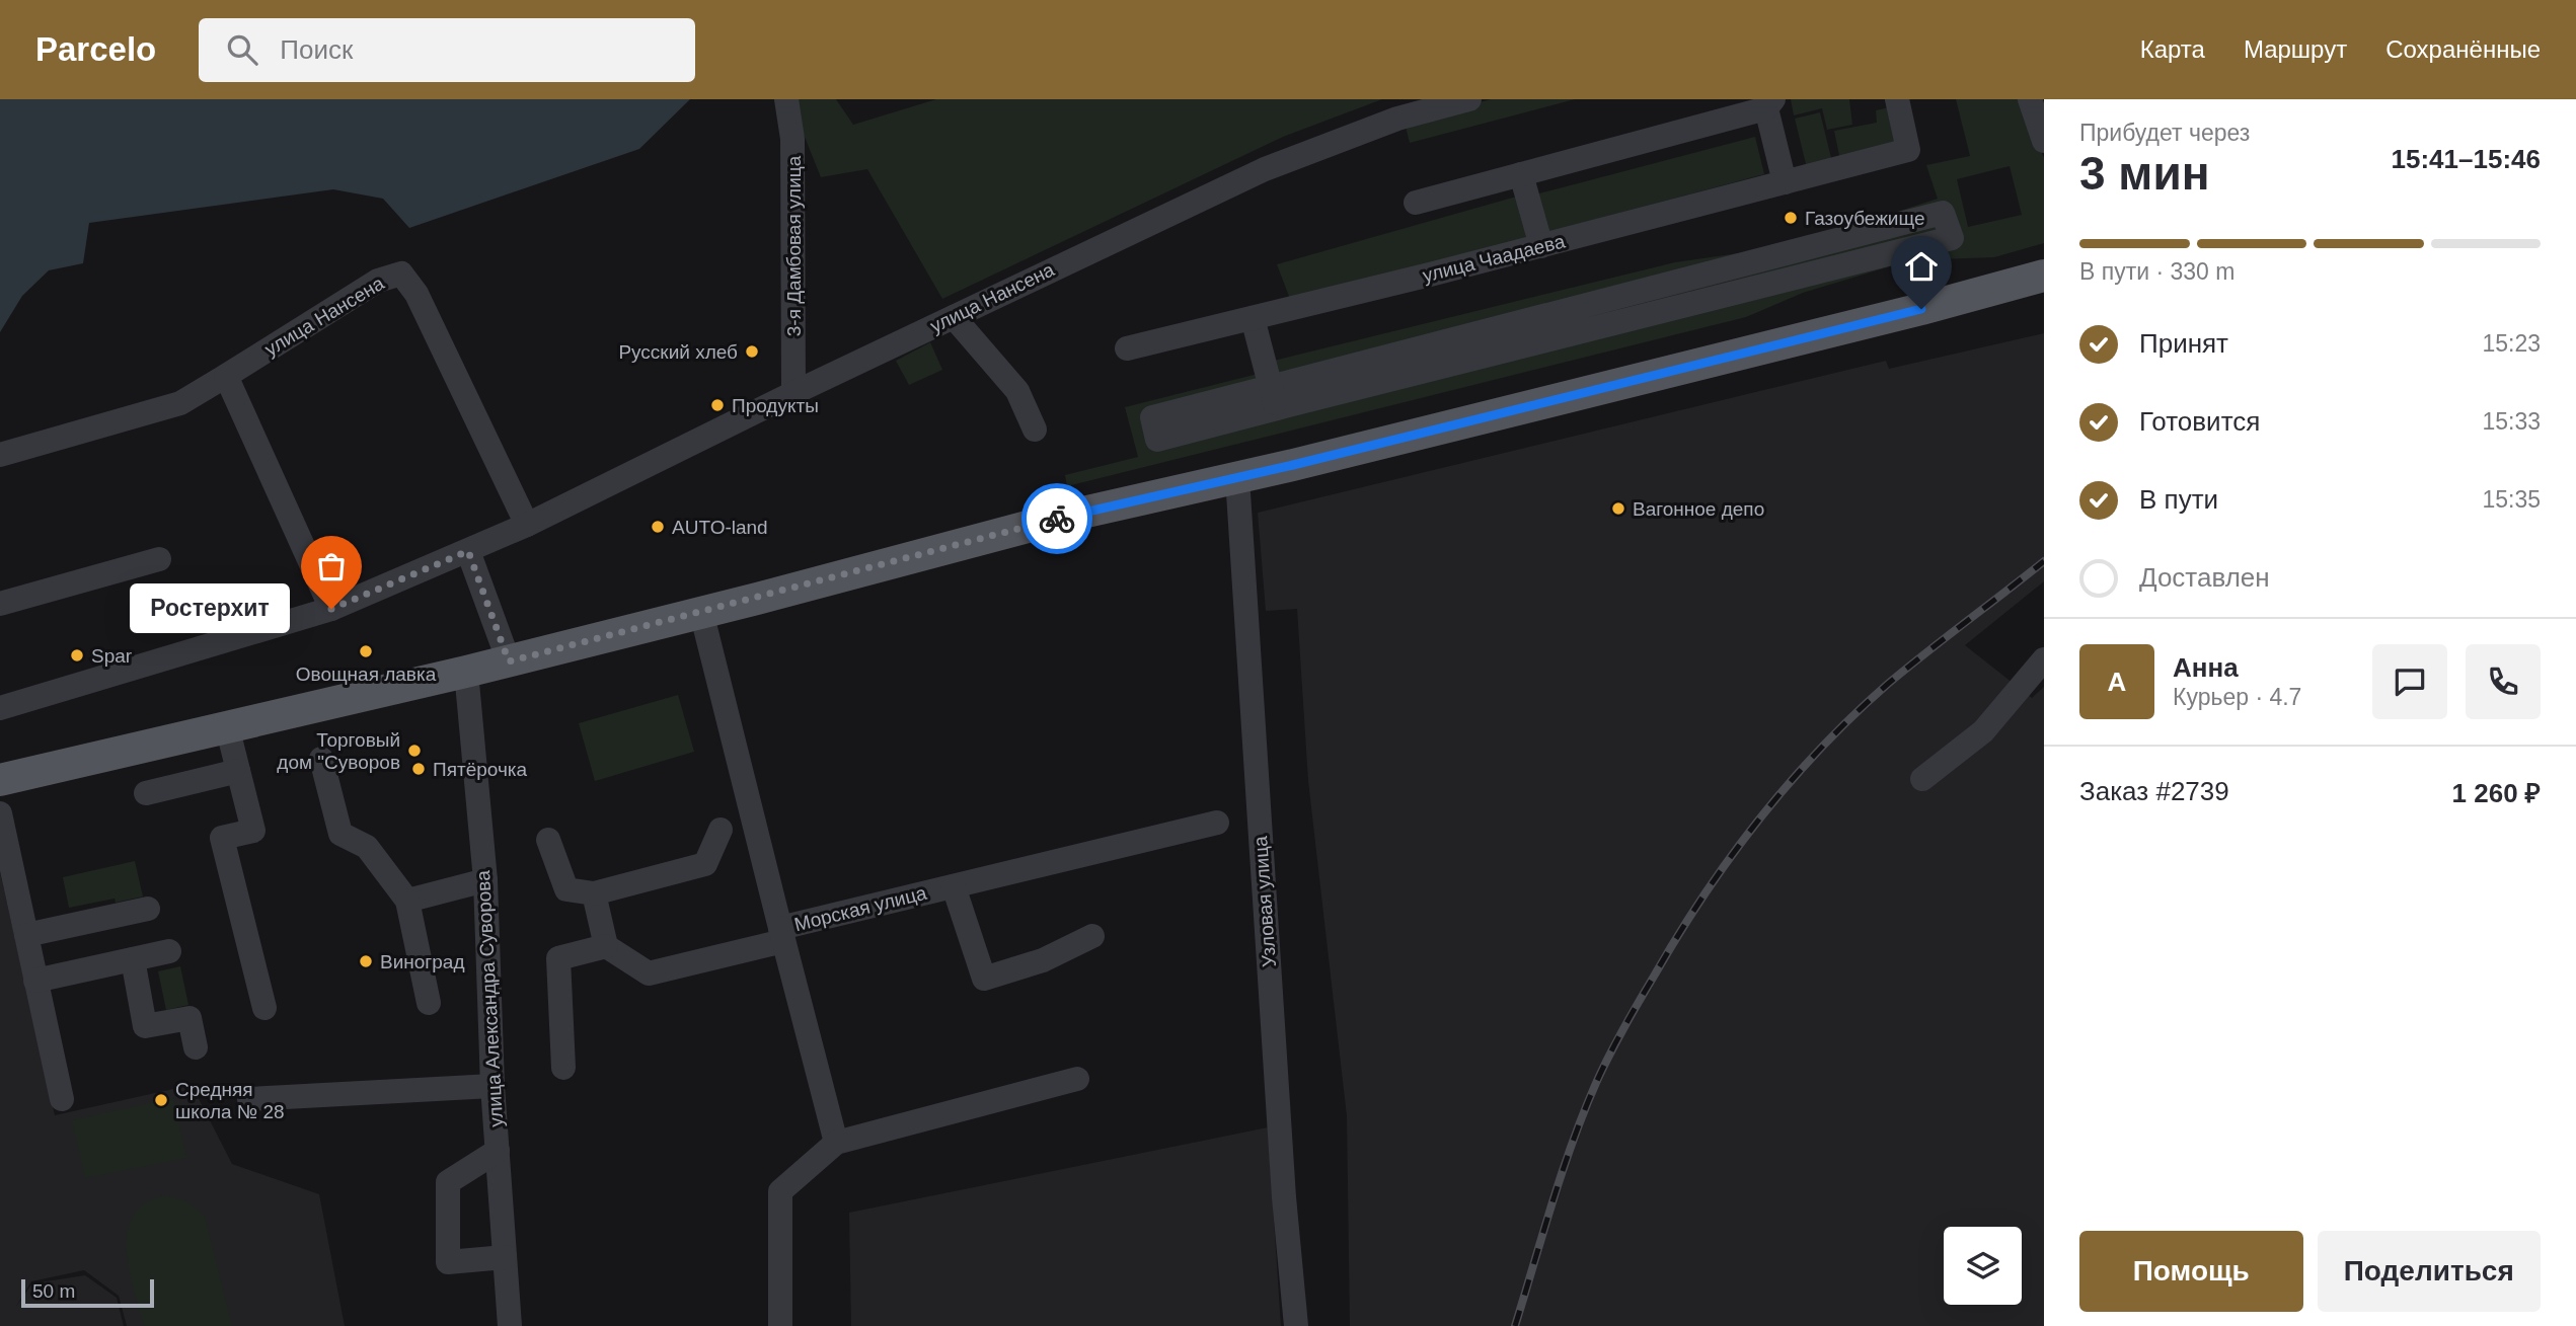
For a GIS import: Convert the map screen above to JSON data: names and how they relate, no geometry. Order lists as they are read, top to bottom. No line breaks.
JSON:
{"streets":{"street":["3-я Дамбовая улица","улица Чаадаева","улица Нансена","Узловая улица","Морская улица","улица Александра Суворова"]},"crossings":[["3-я Дамбовая улица","улица Нансена"]],"places":["Газоубежище","Русский хлеб","Продукты","Вагонное депо","AUTO-land","Ростерхит","Овощная лавка","Spar","Торговый дом \"Суворов","Пятёрочка","Виноград","Средняя школа № 28"],"scale_bar":"50 m","page":{"header":"Parcelo","search":"Поиск","nav":["Карта","Маршрут","Сохранённые"],"heading":["3 мин","Прибудет через","15:41–15:46"],"panel":["Анна","Курьер · 4.7","Заказ #2739","1 260 ₽"],"bar":"В пути · 330 m","list":[["Принят","15:23"],["Готовится","15:33"],["В пути","15:35"],"Доставлен"],"bubble":"Ростерхит","round":"А","buttons":["Помощь","Поделиться"],"scale":"50 m"}}
